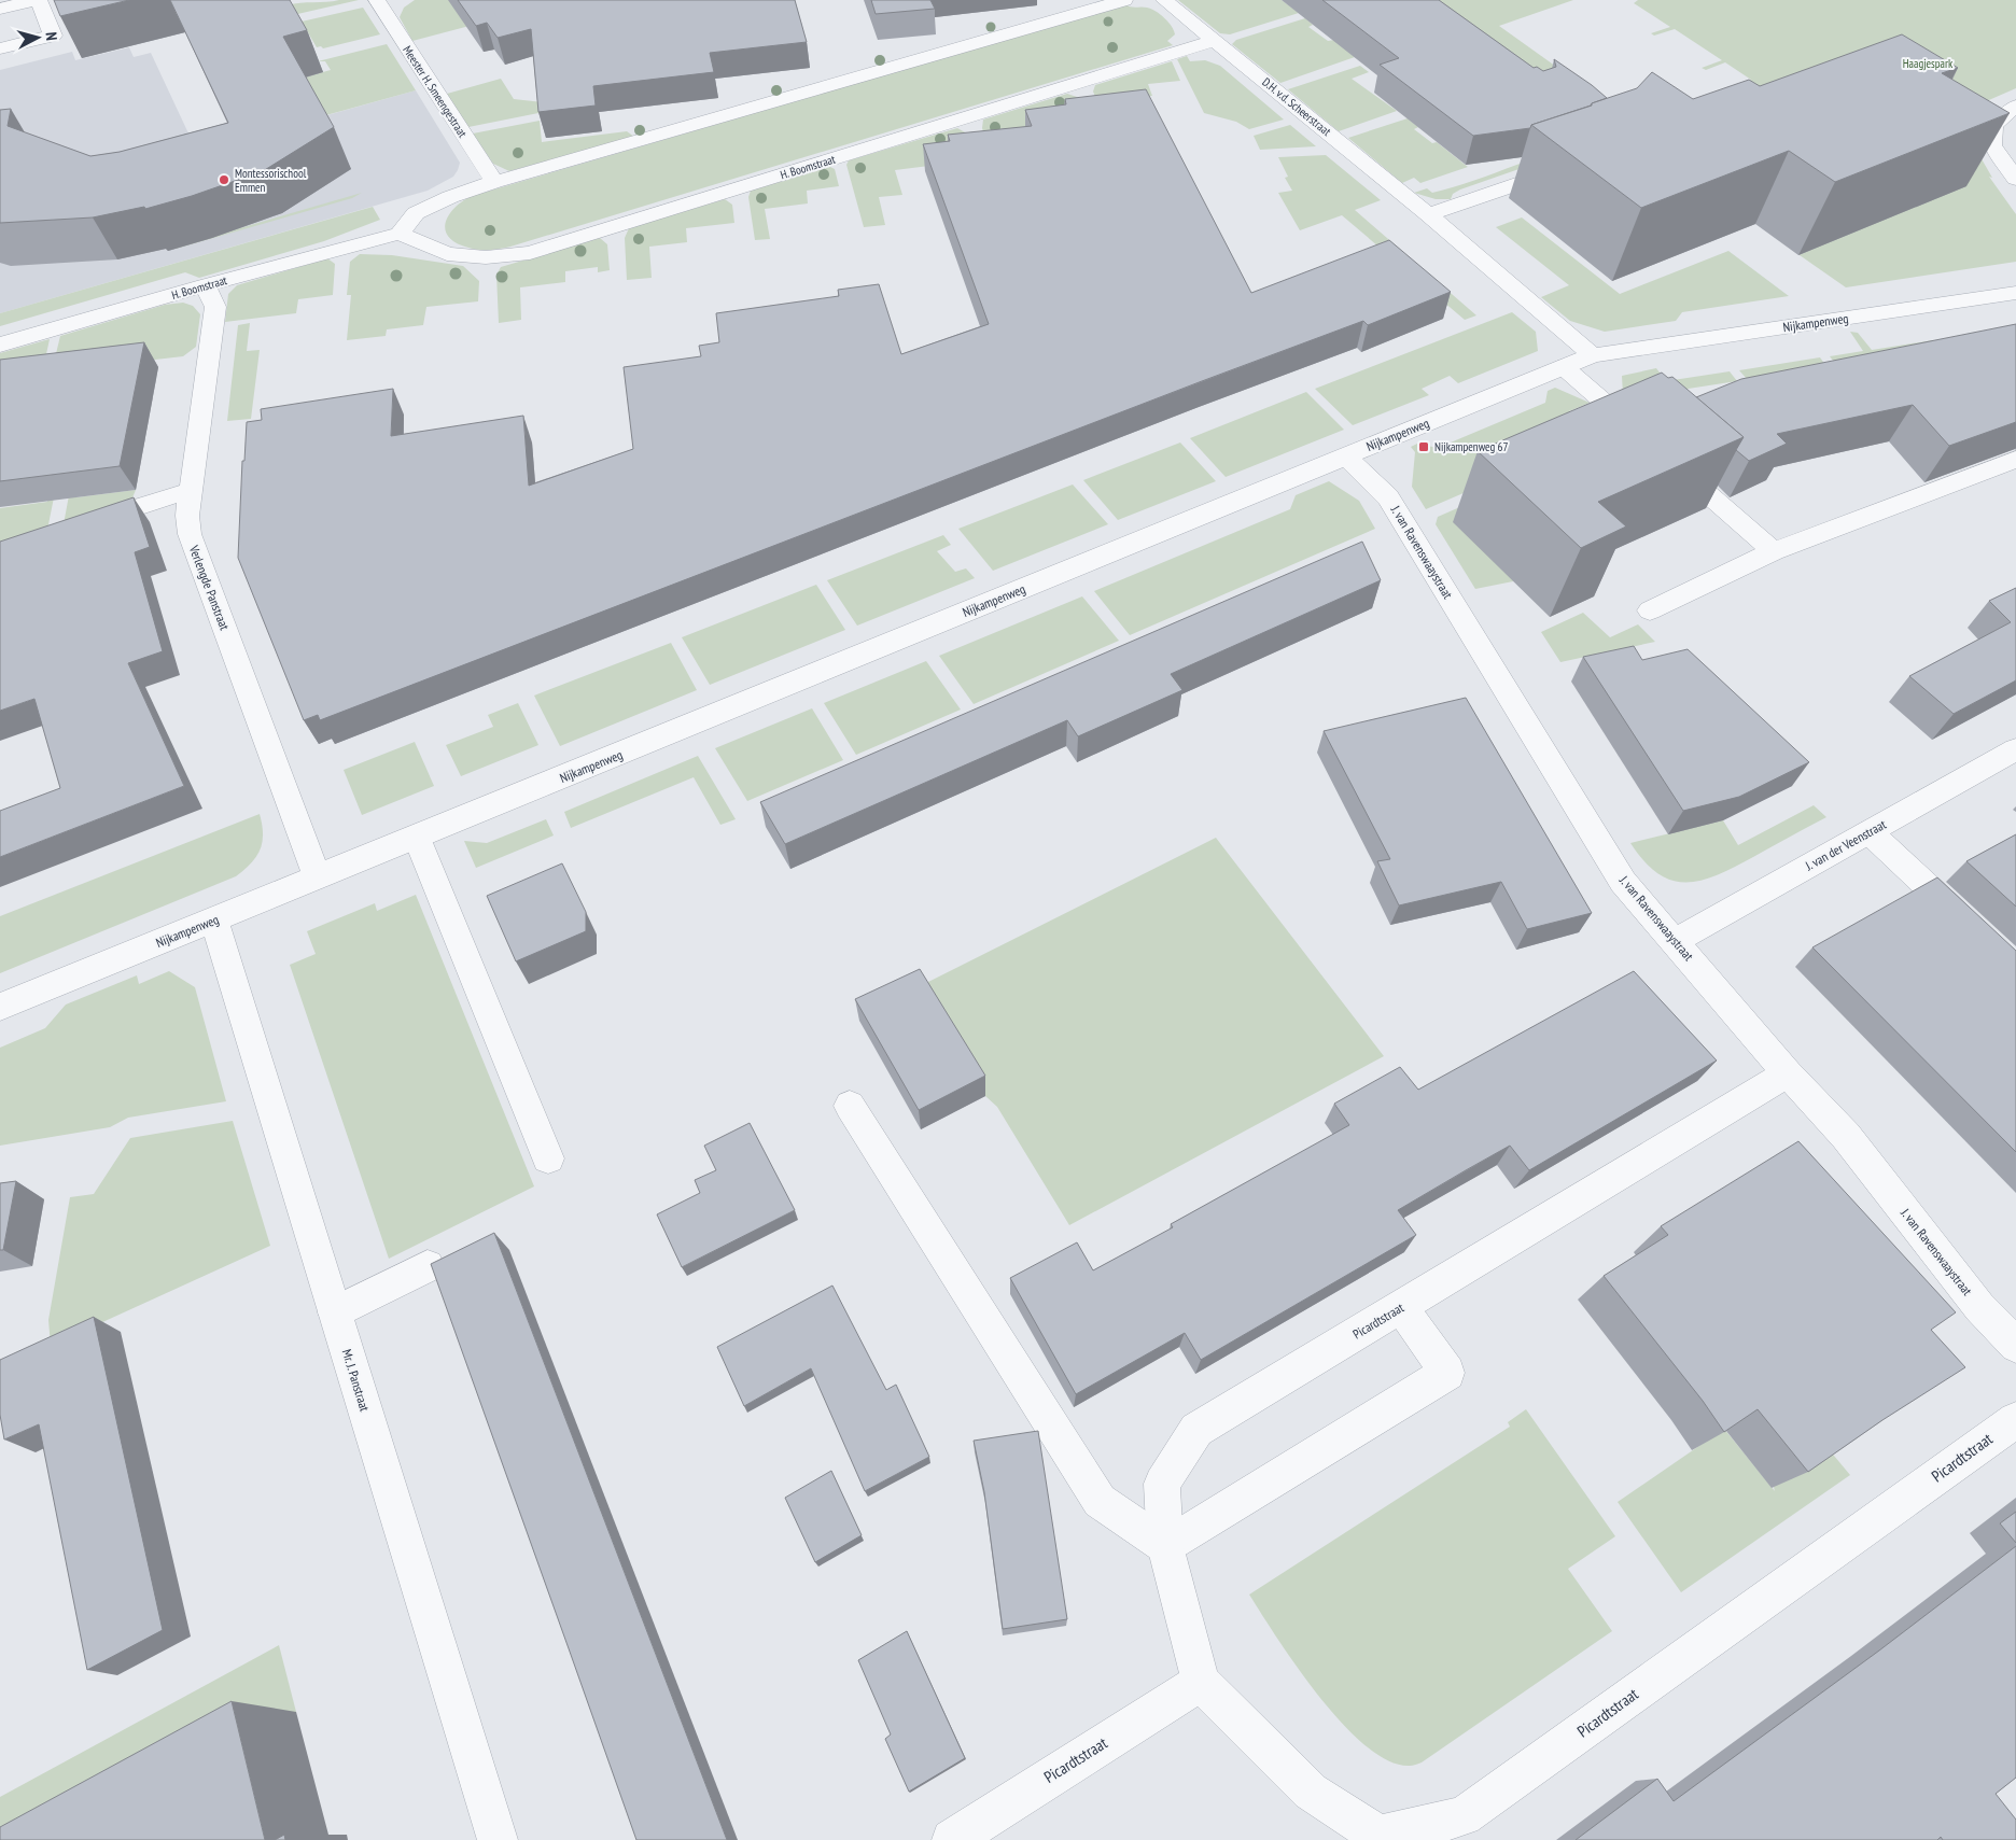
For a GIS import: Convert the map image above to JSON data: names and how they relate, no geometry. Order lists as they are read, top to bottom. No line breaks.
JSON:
{"streets":{"street":["Meester H. Smeengestraat","D.H. v.d. Scheerstraat","H. Boomstraat","Nijkampenweg","J. van Ravenswaaystraat","Verlengde Panstraat","J. van der Veenstraat","Picardtstraat","Mr. J. Panstraat"]},"crossings":[["D.H. v.d. Scheerstraat","H. Boomstraat"],["D.H. v.d. Scheerstraat","Nijkampenweg"],["H. Boomstraat","Verlengde Panstraat"],["Nijkampenweg","J. van Ravenswaaystraat"],["Nijkampenweg","Verlengde Panstraat"],["Nijkampenweg","Mr. J. Panstraat"],["J. van Ravenswaaystraat","J. van der Veenstraat"],["J. van Ravenswaaystraat","Picardtstraat"]],"parks":["Haagjespark"],"places":{"other":["Montessorischool Emmen"],"transit":["Nijkampenweg 67"]},"north":"right"}
